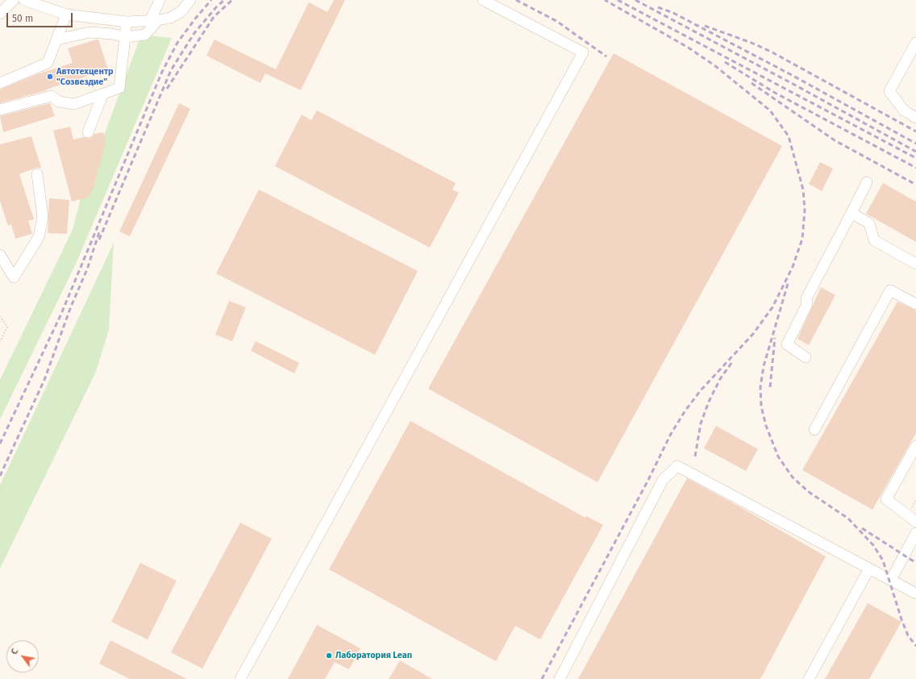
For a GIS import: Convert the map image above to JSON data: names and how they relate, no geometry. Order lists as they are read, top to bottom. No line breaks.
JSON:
{"places":["Автотехцентр \"Созвездие\"","Лаборатория Lean"],"scale_bar":"50 m","north":"top left"}
